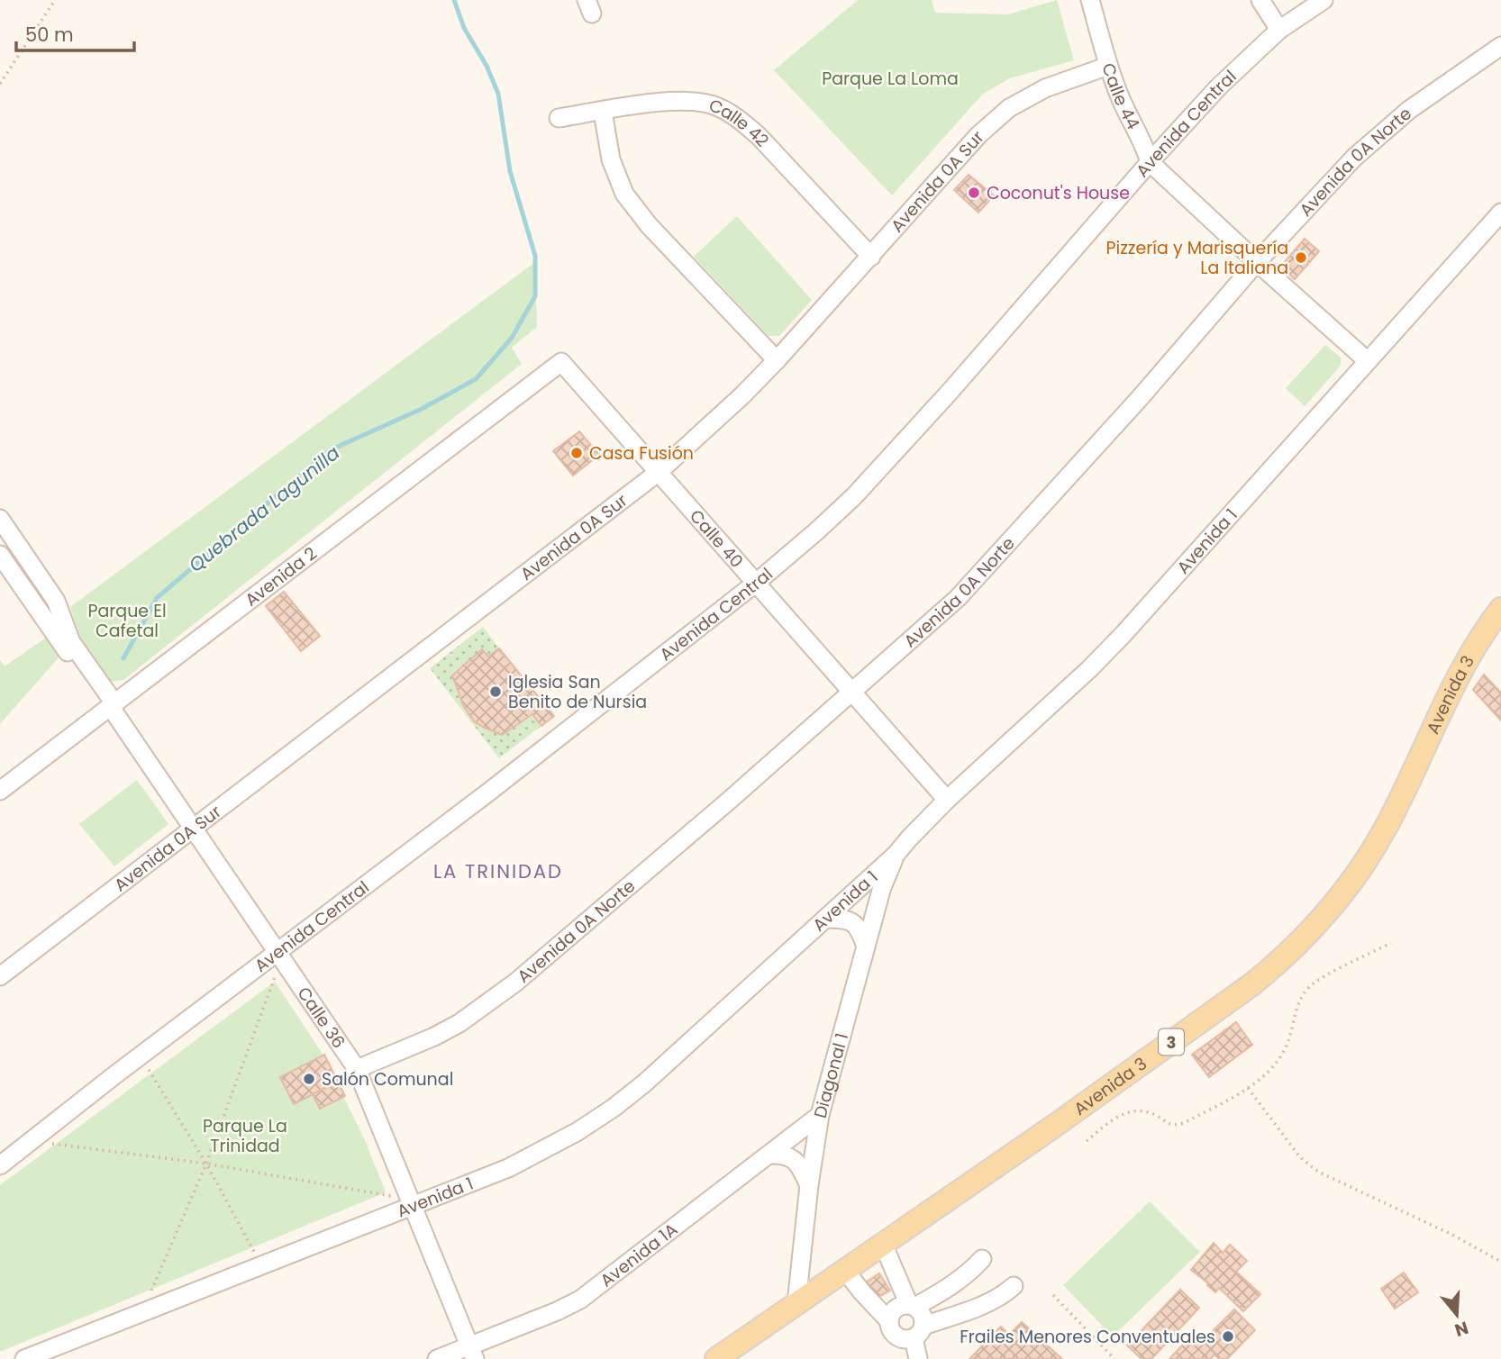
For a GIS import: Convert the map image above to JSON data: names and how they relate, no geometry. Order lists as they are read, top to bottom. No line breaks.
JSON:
{"streets":{"main road":["Avenida 3","3"],"street":["Calle 44","Avenida Central","Calle 42","Avenida 0A Norte","Avenida 0A Sur","Calle 40","Avenida 1","Avenida 2","Calle 36","Diagonal 1","Avenida 1A"]},"crossings":[["Calle 44","Avenida Central"],["Calle 44","Avenida 0A Norte"],["Calle 44","Avenida 0A Sur"],["Calle 44","Avenida 1"],["Avenida Central","Calle 40"],["Avenida Central","Calle 36"],["Calle 42","Avenida 0A Sur"],["Avenida 0A Norte","Calle 40"],["Avenida 0A Norte","Calle 36"],["Avenida 0A Sur","Calle 40"],["Avenida 0A Sur","Calle 36"],["Calle 40","Avenida 1"],["Calle 40","Avenida 2"],["Avenida 1","Calle 36"],["Avenida 1","Diagonal 1"],["Avenida 2","Calle 36"],["Avenida 3","Diagonal 1"],["Calle 36","Avenida 1A"],["Diagonal 1","Avenida 1A"]],"districts":["LA TRINIDAD"],"water":["Quebrada Lagunilla"],"parks":["Parque La Loma","Parque El Cafetal","Parque La Trinidad"],"places":["Coconut's House","Pizzería y Marisquería La Italiana","Casa Fusión","Iglesia San Benito de Nursia","Salón Comunal","Frailes Menores Conventuales"],"scale_bar":"50 m","north":"bottom"}
